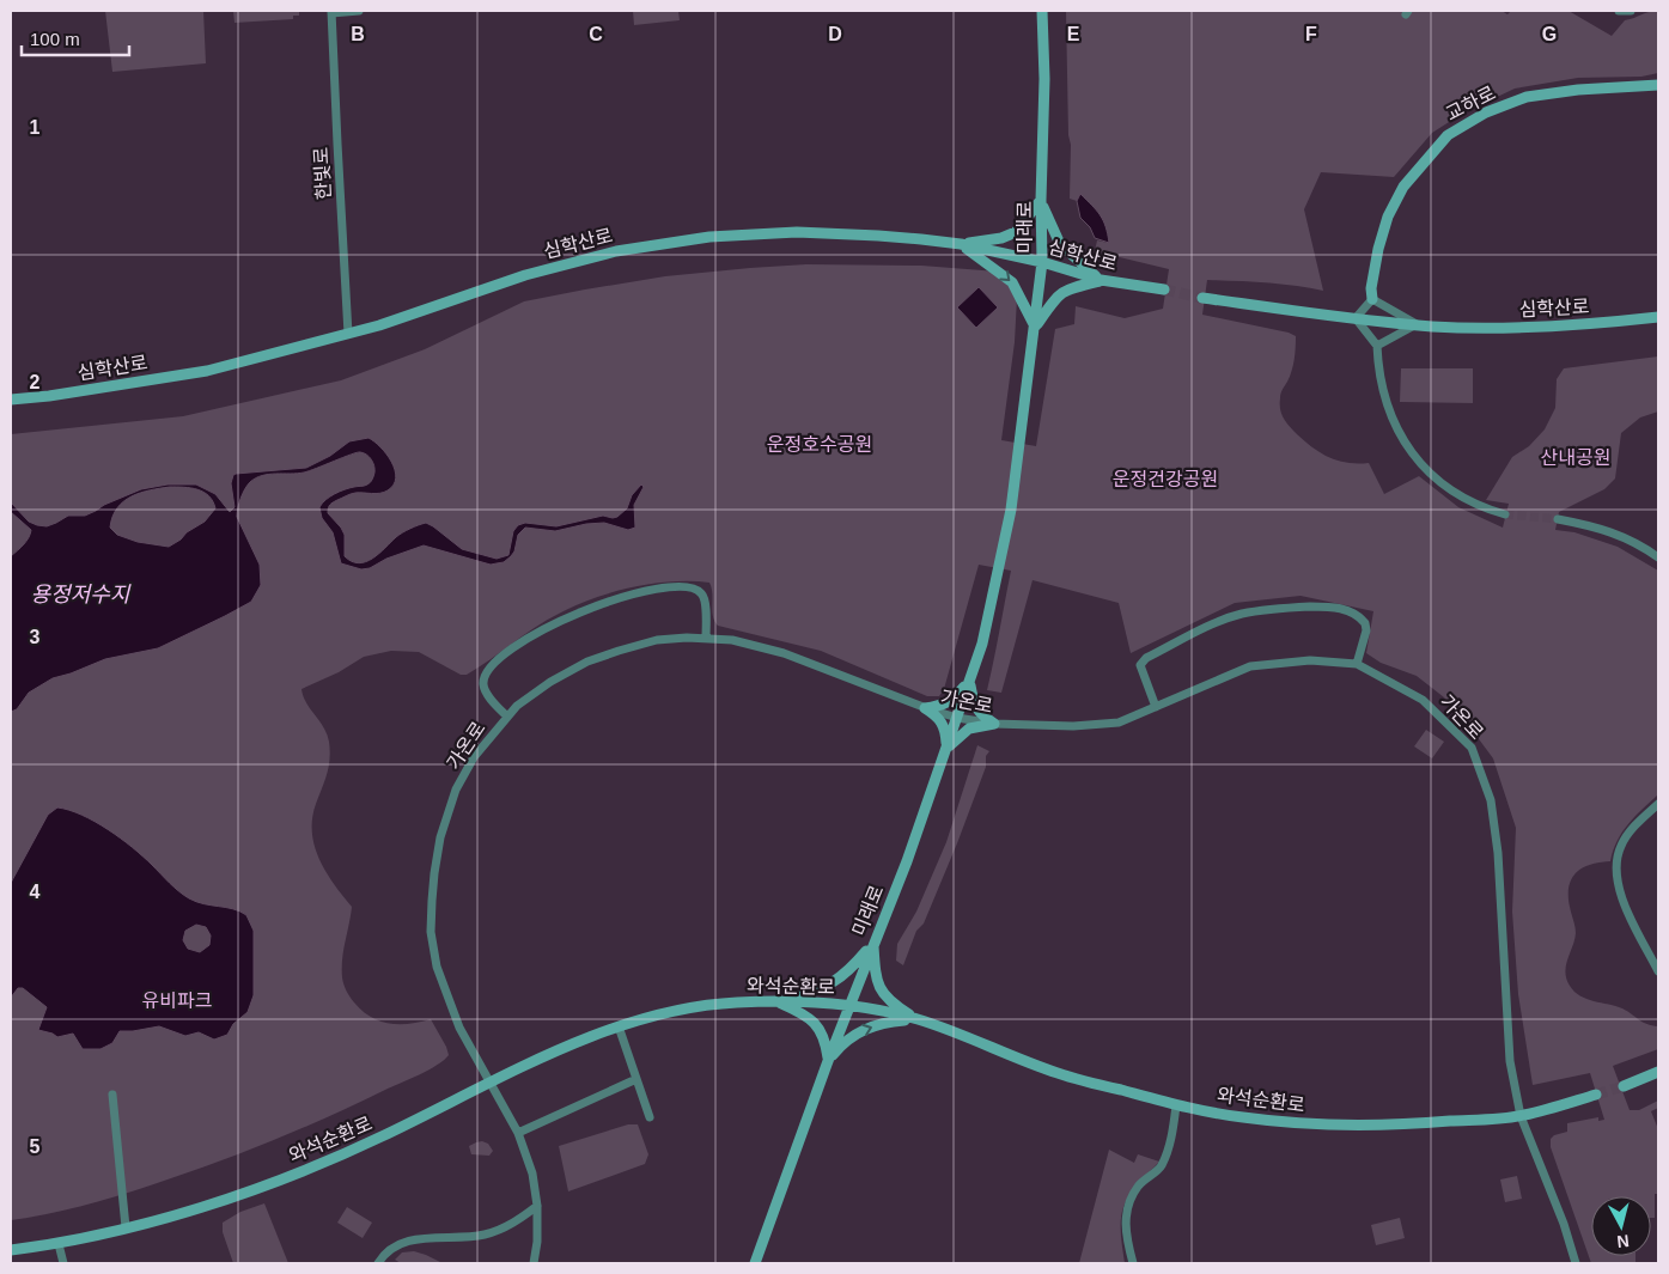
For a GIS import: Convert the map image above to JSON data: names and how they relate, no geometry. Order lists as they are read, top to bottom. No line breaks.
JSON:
{"streets":{"street":["교하로","한빛로","미래로","심학산로","가온로","와석순환로"]},"crossings":[["한빛로","심학산로"],["미래로","심학산로"],["미래로","가온로"],["미래로","와석순환로"],["가온로","와석순환로"]],"water":["용정저수지"],"parks":["운정호수공원","산내공원","운정건강공원","유비파크"],"scale_bar":"100 m","north":"bottom","grid":{"columns":["B","C","D","E","F","G"],"rows":["1","2","3","4","5"]}}
